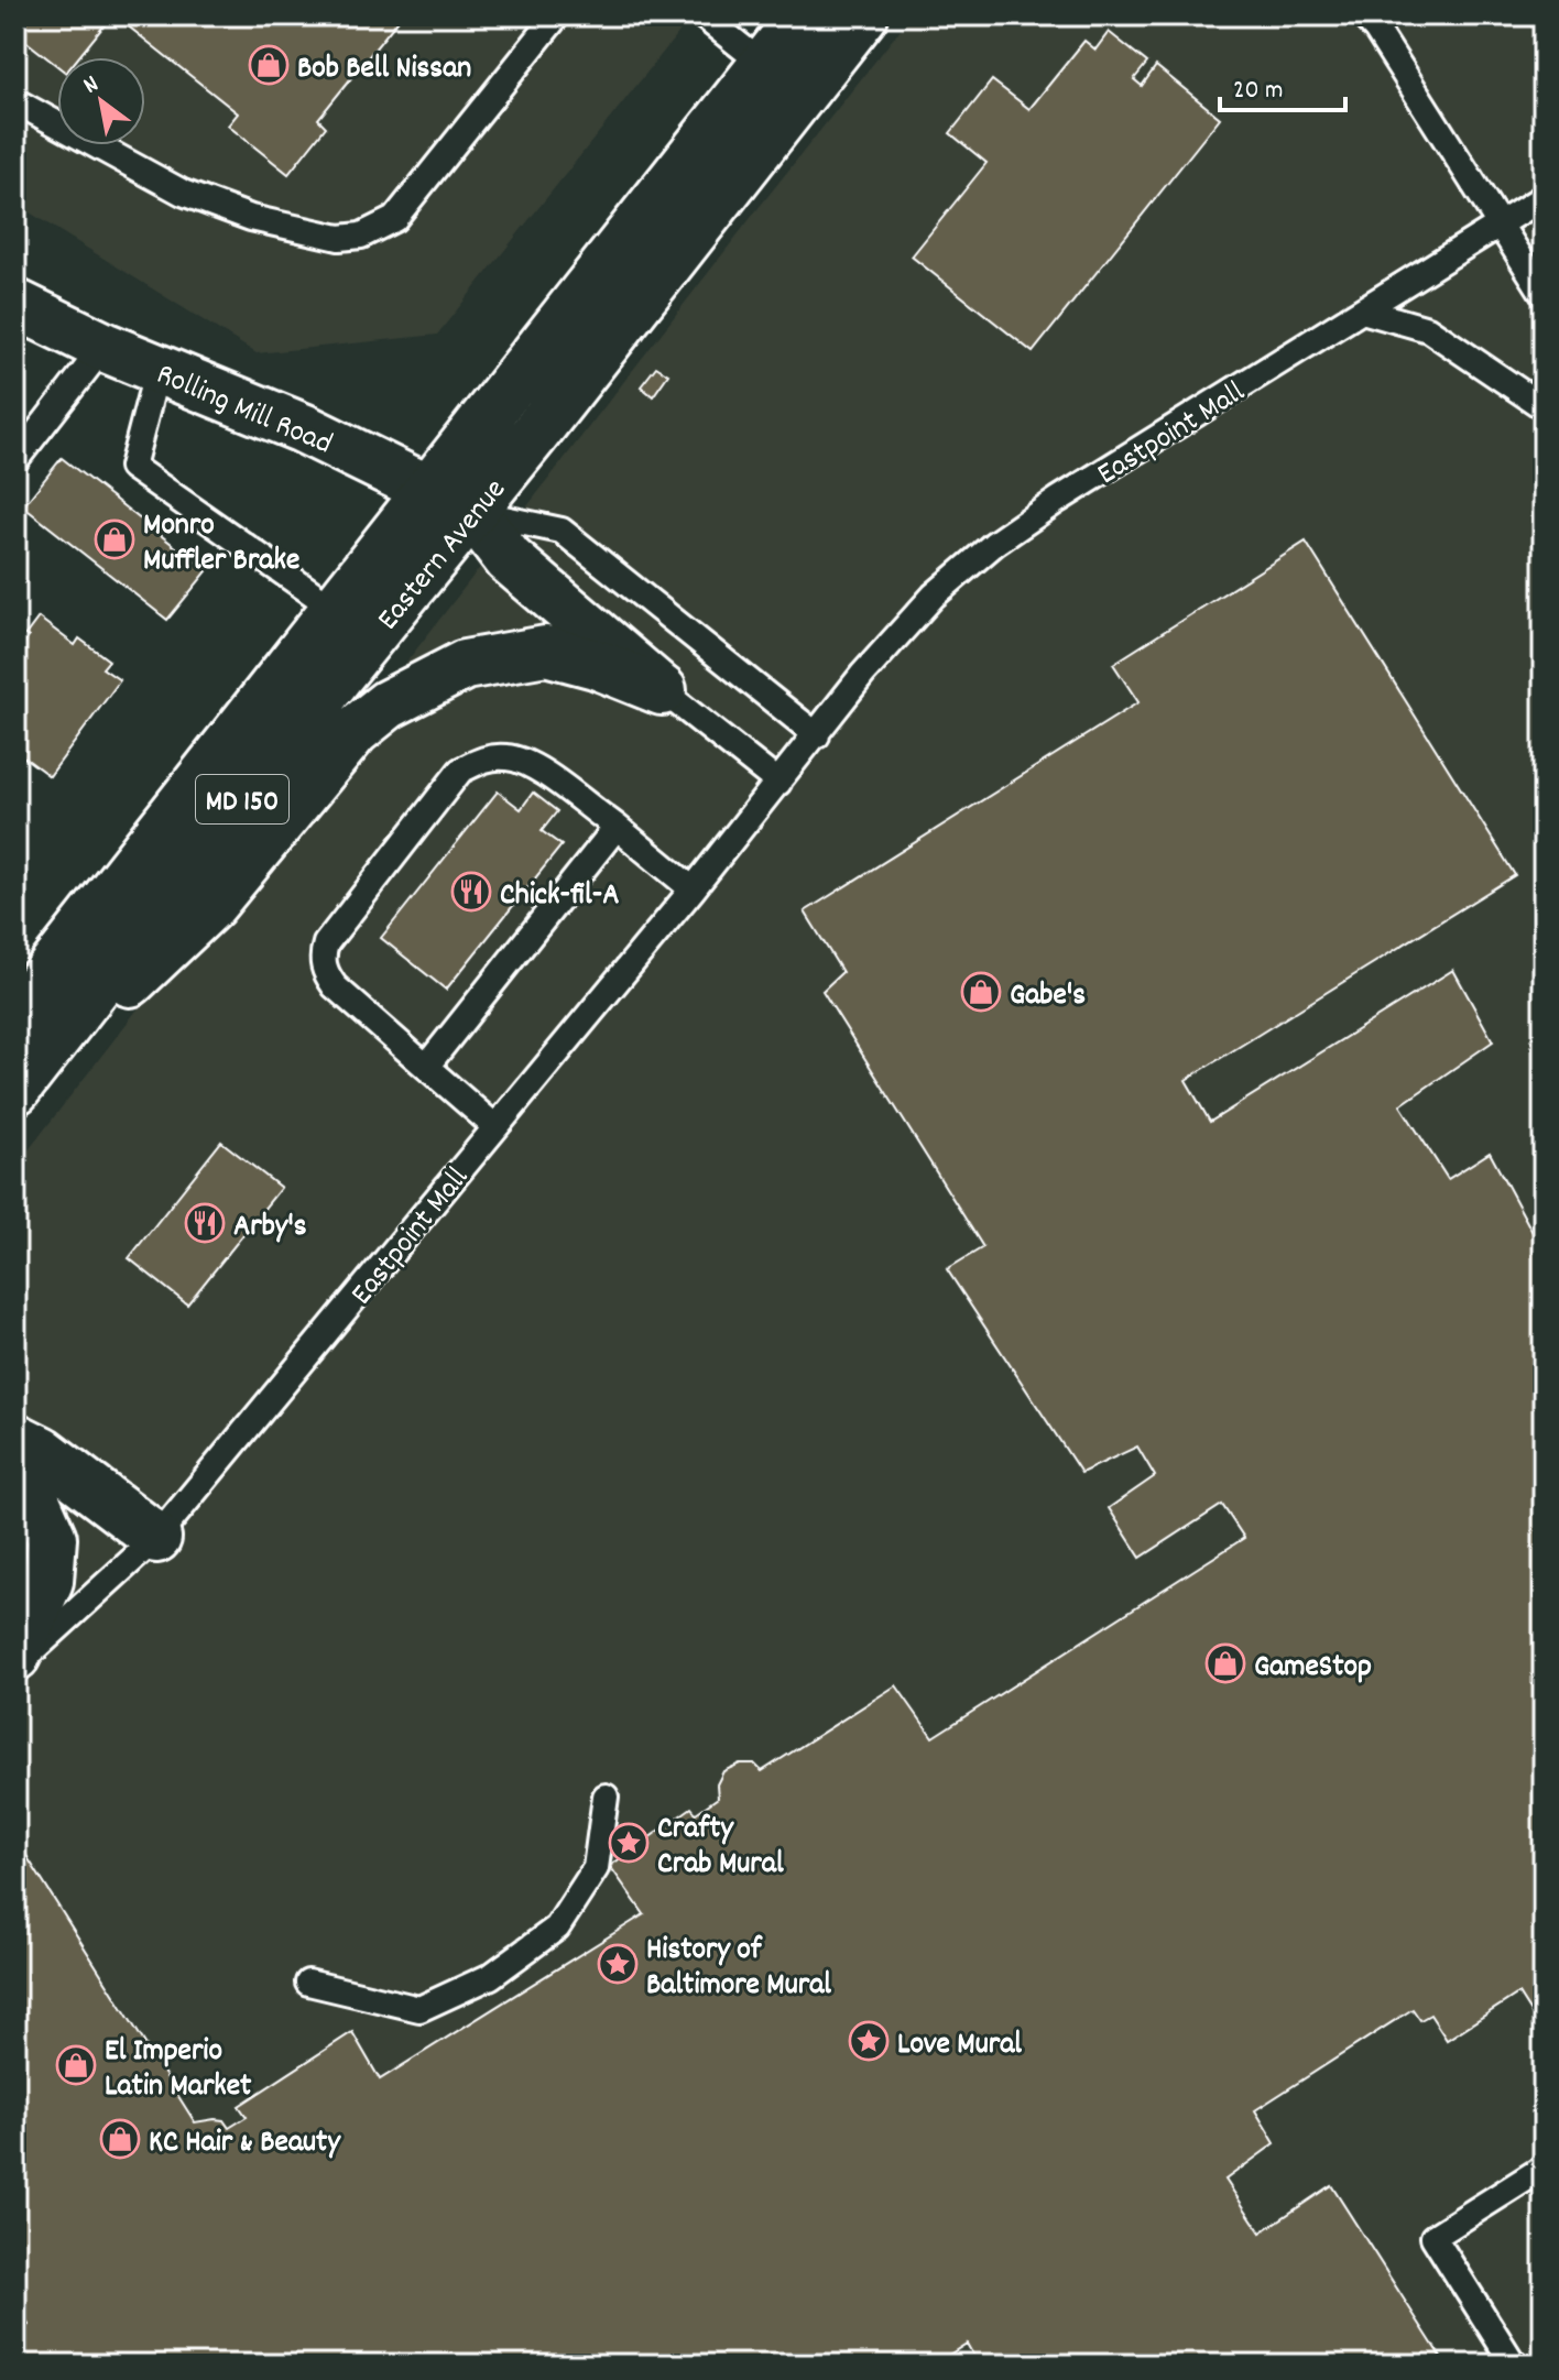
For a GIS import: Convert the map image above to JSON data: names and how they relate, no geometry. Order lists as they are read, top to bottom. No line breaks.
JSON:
{"streets":{"main road":["Rolling Mill Road","Eastern Avenue","MD 150"],"lane":["Eastpoint Mall"]},"crossings":[["Rolling Mill Road","Eastern Avenue"]],"places":{"shop":["Bob Bell Nissan","Monro Muffler Brake","Gabe's","GameStop","El Imperio Latin Market","KC Hair & Beauty"],"restaurant":["Chick-fil-A","Arby's"],"place":["Crafty Crab Mural","History of Baltimore Mural","Love Mural"]},"scale_bar":"20 m","north":"top left"}
